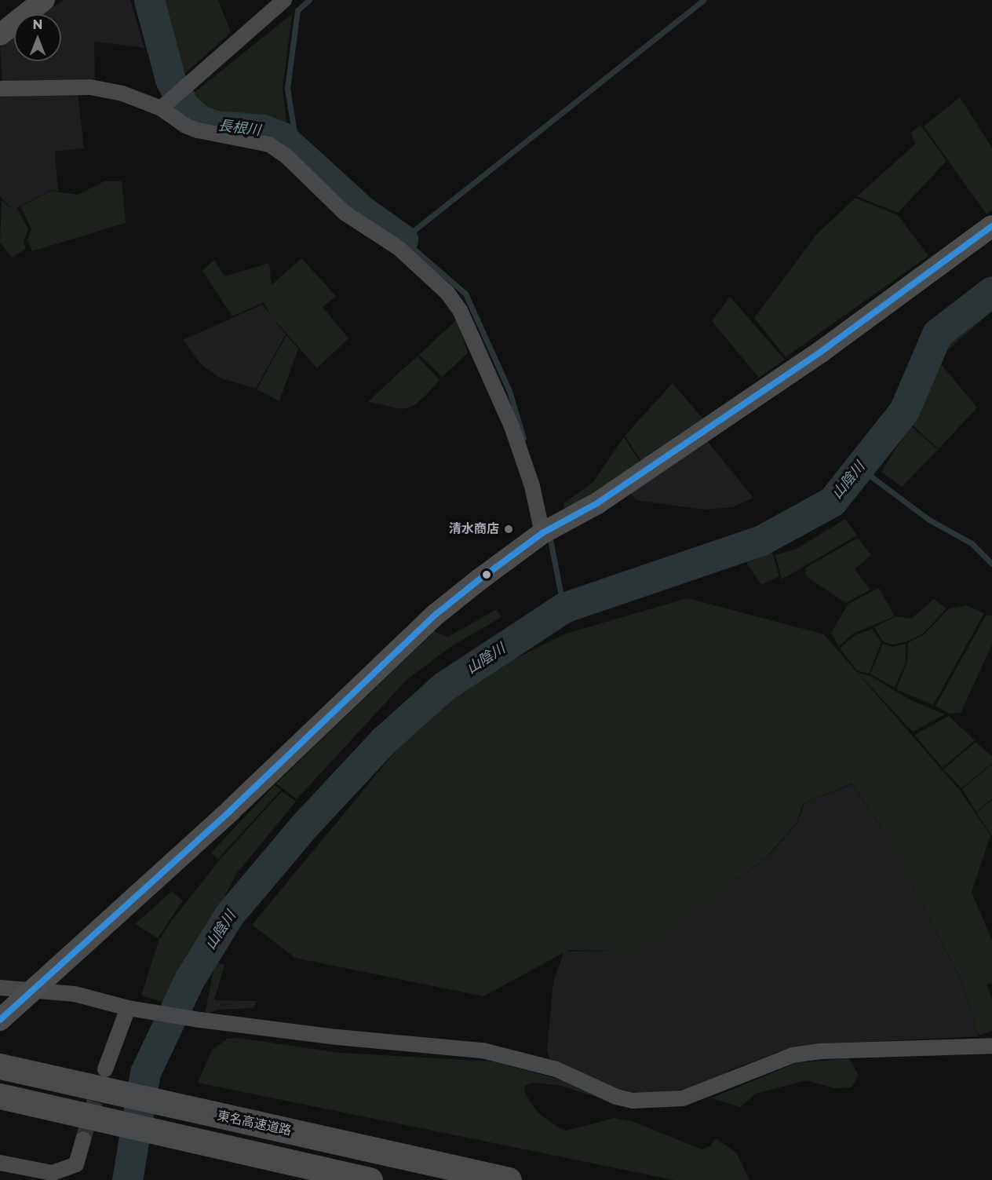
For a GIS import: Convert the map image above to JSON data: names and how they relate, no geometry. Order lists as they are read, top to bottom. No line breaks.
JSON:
{"streets":{"highway":["東名高速道路"]},"water":["長根川","山陰川"],"places":["清水商店"],"north":"top"}
